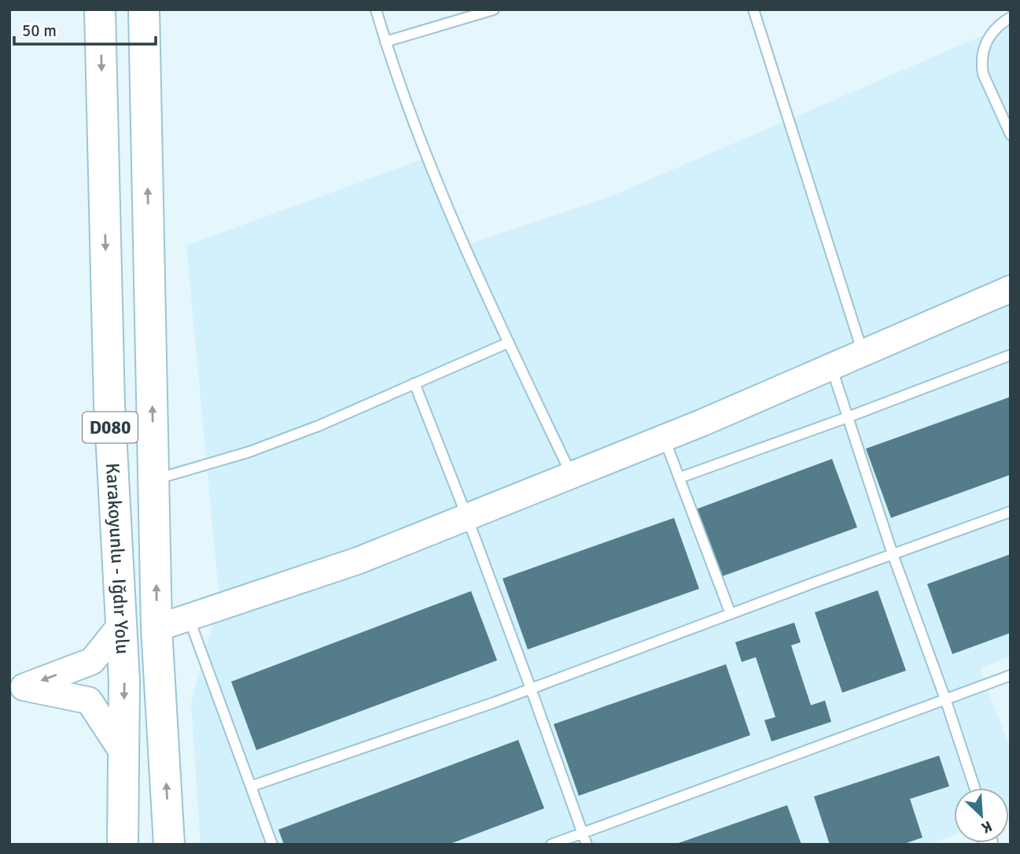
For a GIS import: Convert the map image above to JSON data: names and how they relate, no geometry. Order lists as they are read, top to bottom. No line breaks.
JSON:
{"streets":{"highway":["D080","Karakoyunlu - Iğdır Yolu"]},"scale_bar":"50 m","north":"bottom right"}
